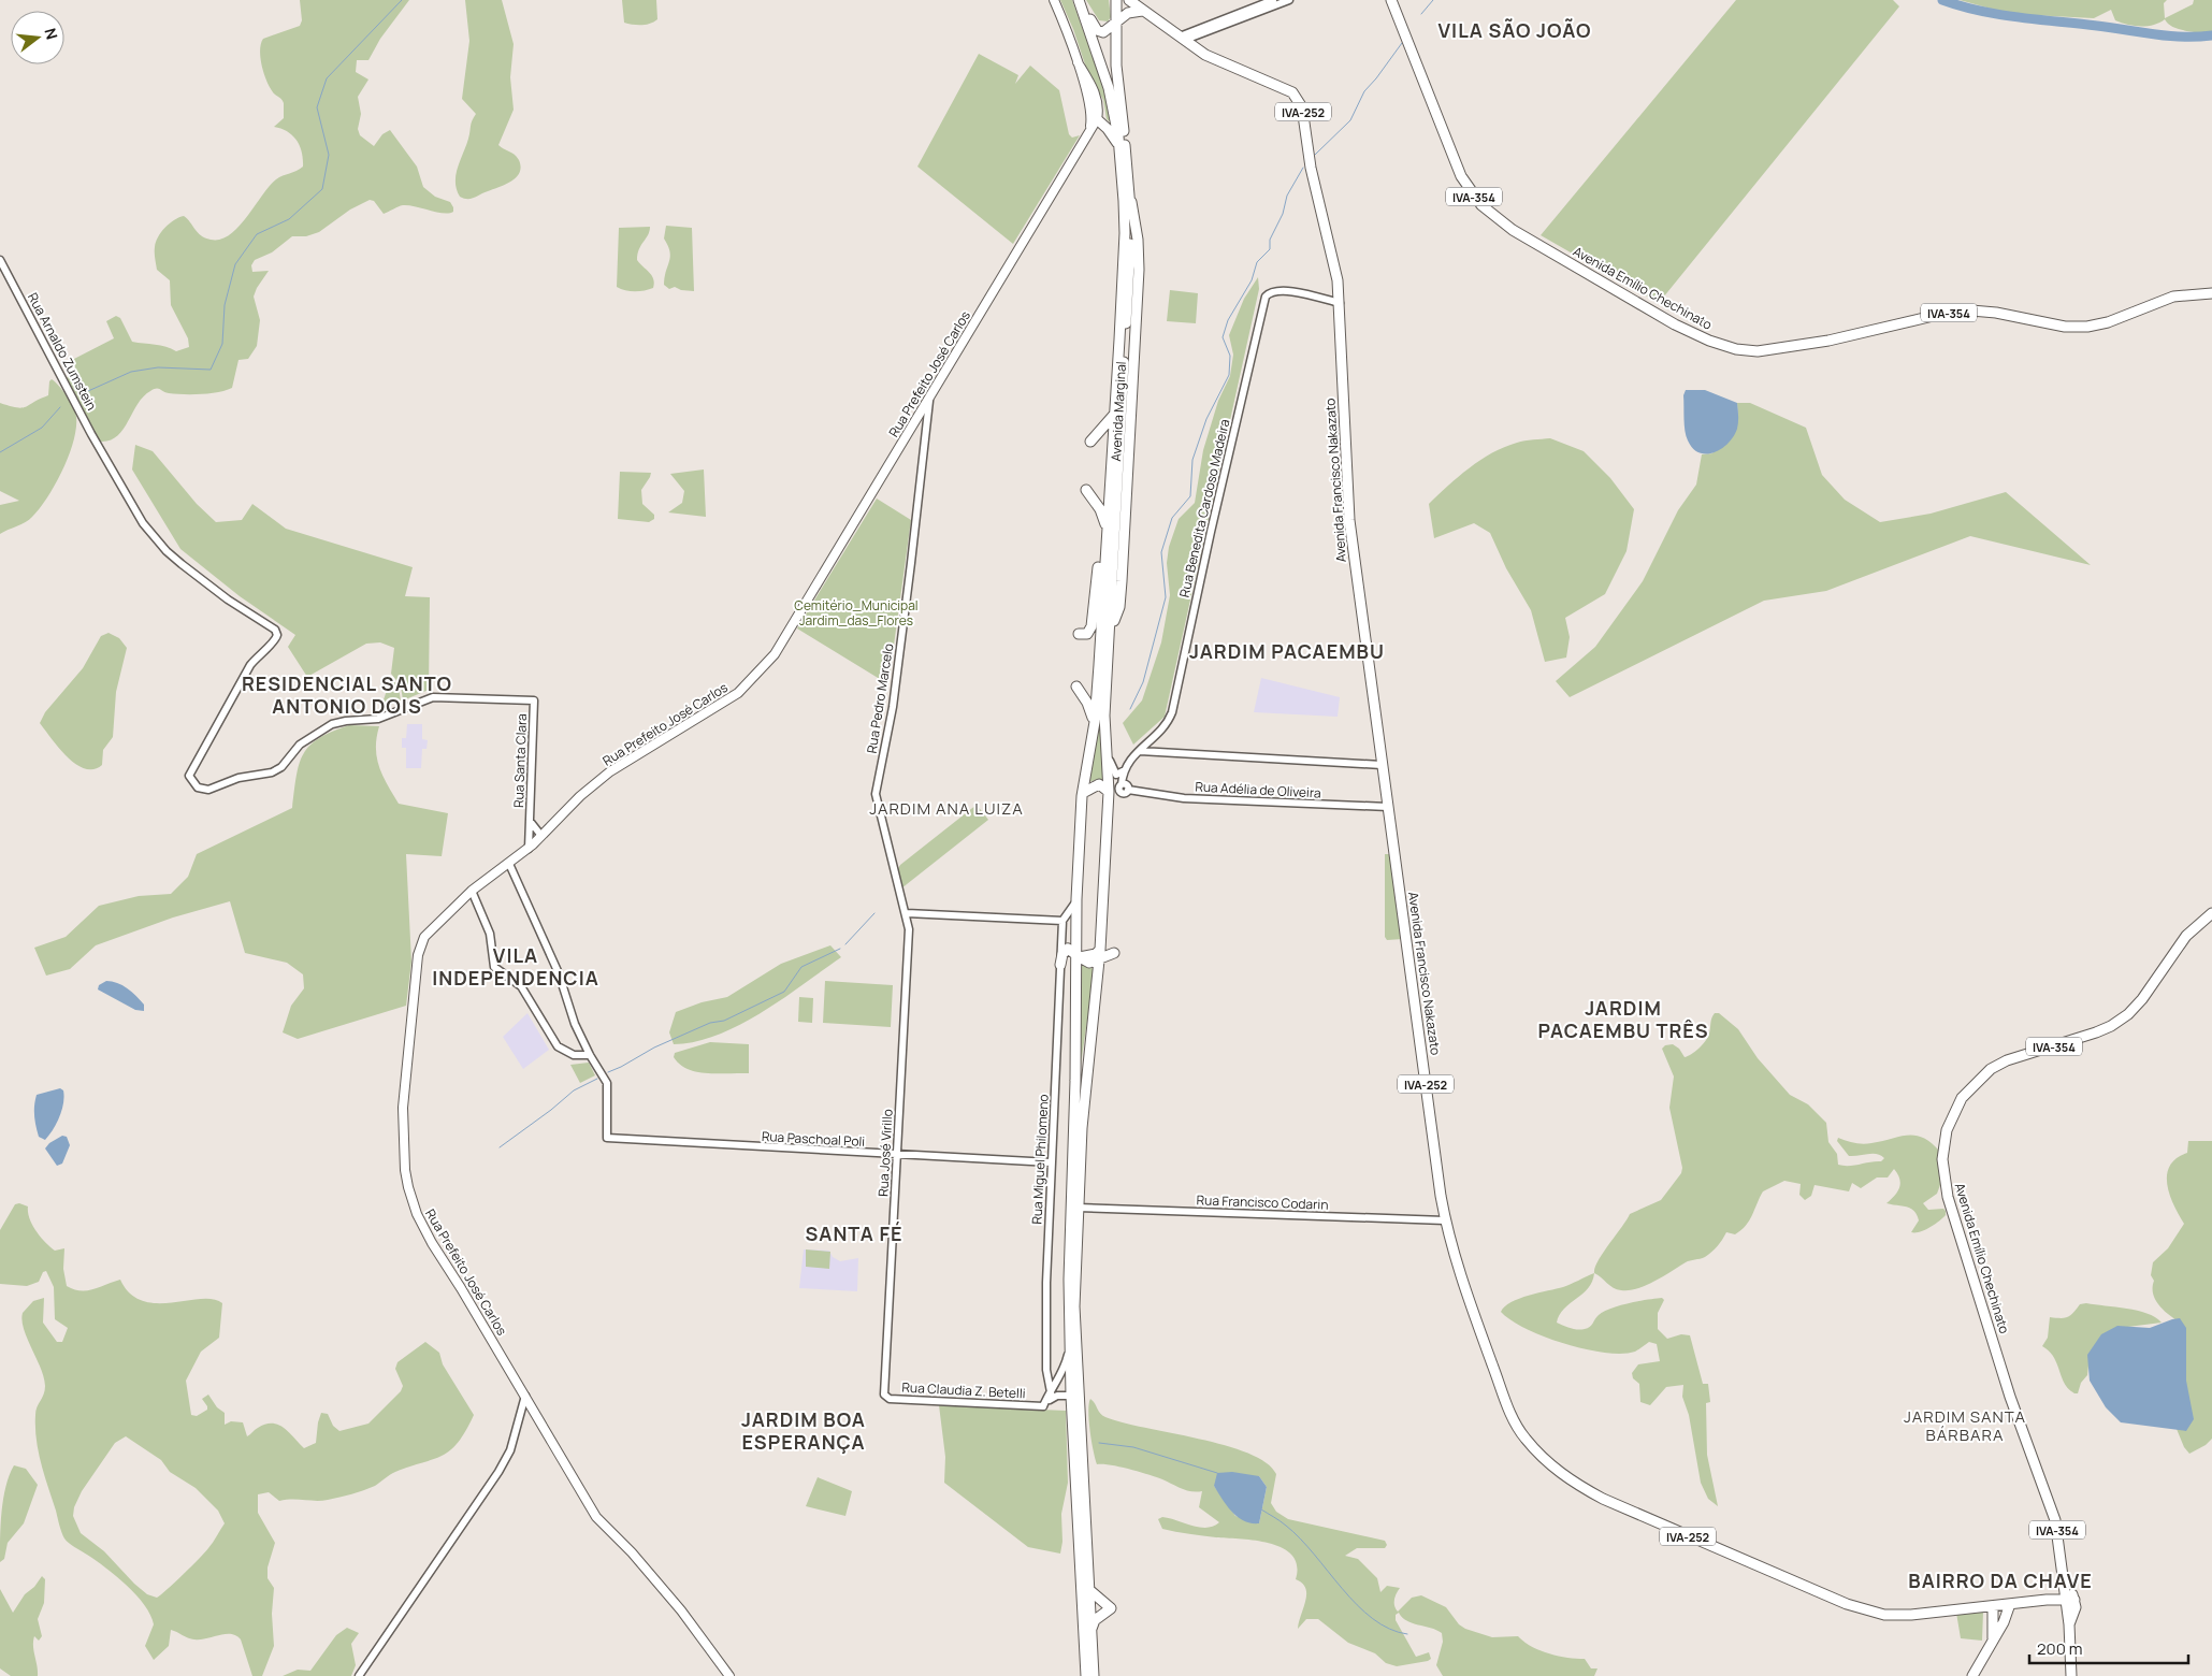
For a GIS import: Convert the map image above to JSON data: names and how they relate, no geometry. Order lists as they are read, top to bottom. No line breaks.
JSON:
{"streets":{"main road":["IVA-252","IVA-354","Avenida Emílio Chechinato","Rua Prefeito José Carlos","Avenida Marginal","Avenida Francisco Nakazato"],"street":["Rua Arnaldo Zumstein","Rua Benedita Cardoso Madeira","Rua Pedro Marcelo","Rua Santa Clara","Rua Adélia de Oliveira","Rua Paschoal Poli","Rua José Virillo","Rua Miguel Philomeno","Rua Francisco Codarin","Rua Claudia Z. Betelli"]},"crossings":[["Avenida Emílio Chechinato","Avenida Francisco Nakazato"],["Rua Arnaldo Zumstein","Rua Santa Clara"],["Rua Prefeito José Carlos","Rua Pedro Marcelo"],["Rua Prefeito José Carlos","Rua Santa Clara"],["Avenida Marginal","Rua Francisco Codarin"],["Avenida Francisco Nakazato","Rua Benedita Cardoso Madeira"],["Avenida Francisco Nakazato","Rua Adélia de Oliveira"],["Avenida Francisco Nakazato","Rua Francisco Codarin"],["Rua Benedita Cardoso Madeira","Rua Adélia de Oliveira"],["Rua Pedro Marcelo","Rua José Virillo"],["Rua Paschoal Poli","Rua José Virillo"],["Rua Paschoal Poli","Rua Miguel Philomeno"],["Rua José Virillo","Rua Claudia Z. Betelli"],["Rua Miguel Philomeno","Rua Claudia Z. Betelli"]],"districts":["VILA SÃO JOÃO","JARDIM PACAEMBU","RESIDENCIAL SANTO ANTONIO DOIS","JARDIM ANA LUIZA","VILA INDEPENDENCIA","JARDIM PACAEMBU TRÊS","SANTA FÉ","JARDIM SANTA BÁRBARA","JARDIM BOA ESPERANÇA","BAIRRO DA CHAVE"],"parks":["Cemitério_Municipal Jardim_das_Flores"],"scale_bar":"200 m","north":"right"}
